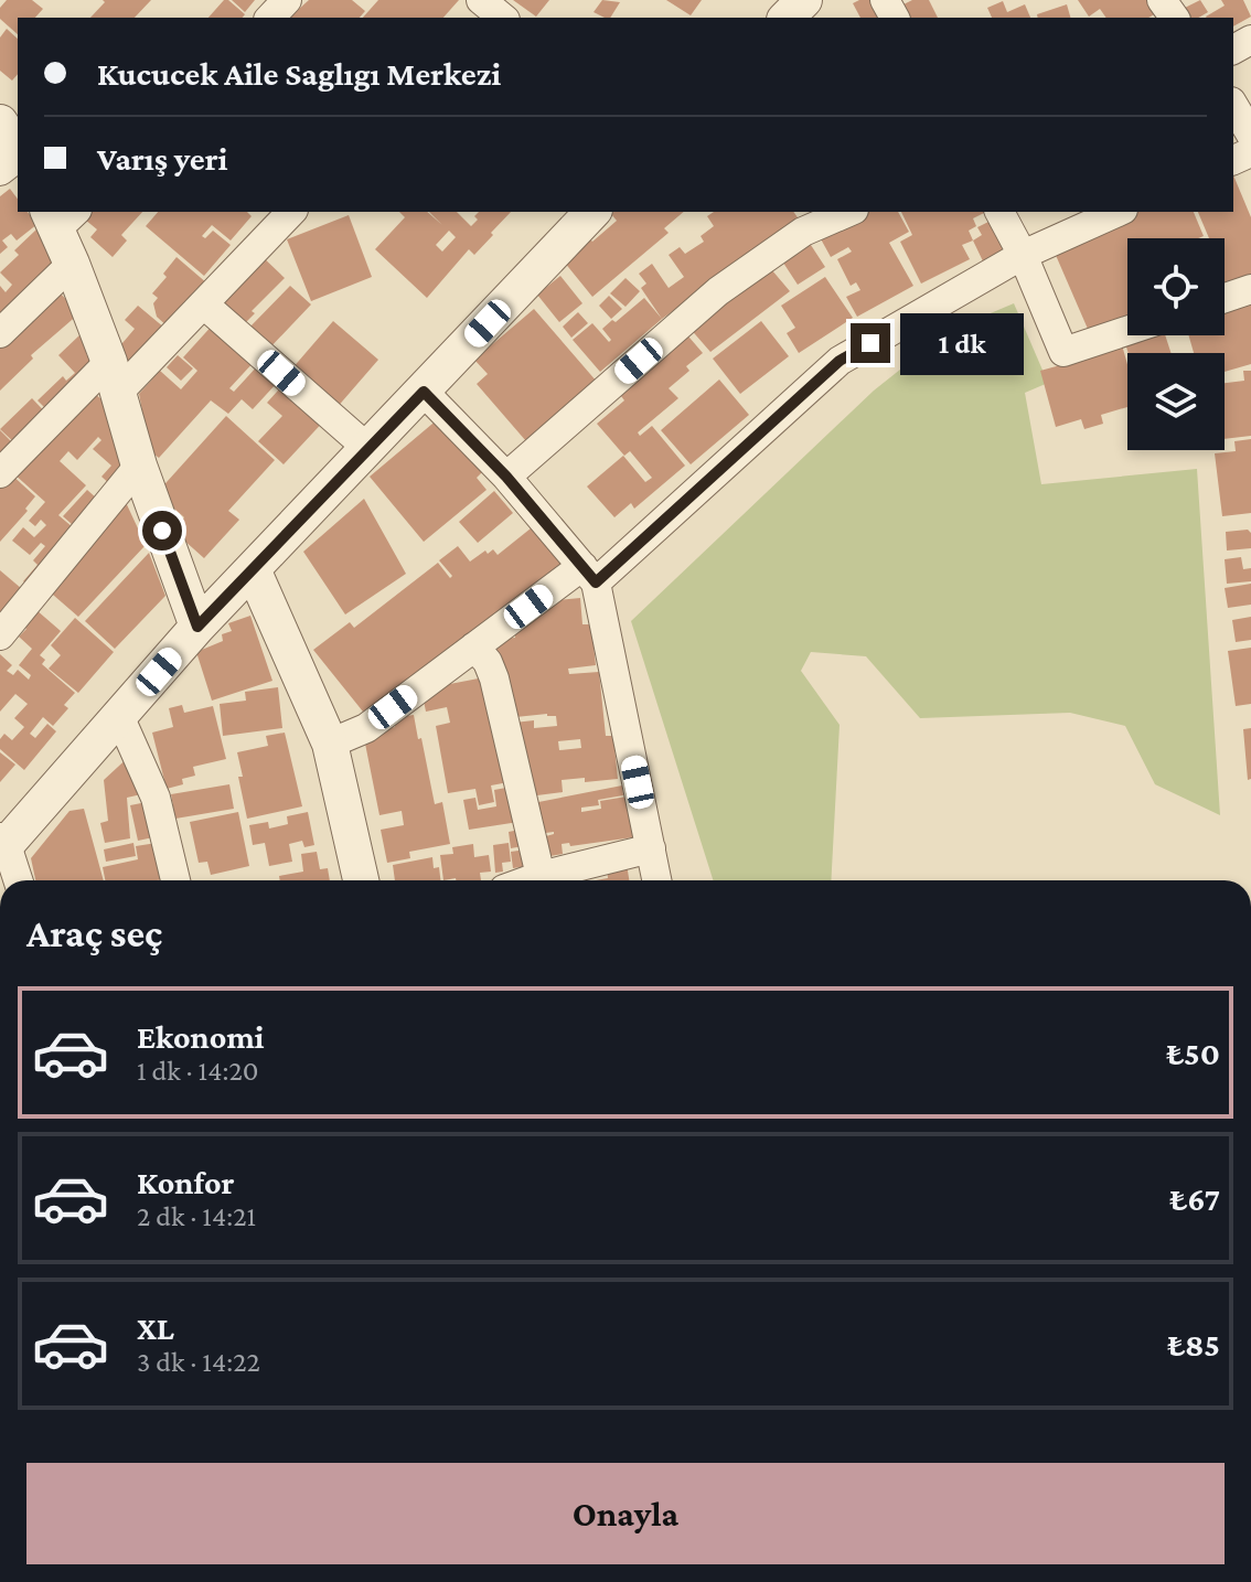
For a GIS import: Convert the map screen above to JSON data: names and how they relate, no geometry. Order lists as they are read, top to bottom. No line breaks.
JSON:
{"page":{"banner":["Kucucek Aile Saglıgı Merkezi","Varış yeri"],"bubble":"1 dk","heading":"Araç seç","list":[{"name":"Ekonomi","note":"1 dk · 14:20","value":"₺50"},{"name":"Konfor","note":"2 dk · 14:21","value":"₺67"},{"name":"XL","note":"3 dk · 14:22","value":"₺85"}],"buttons":"Onayla"}}
